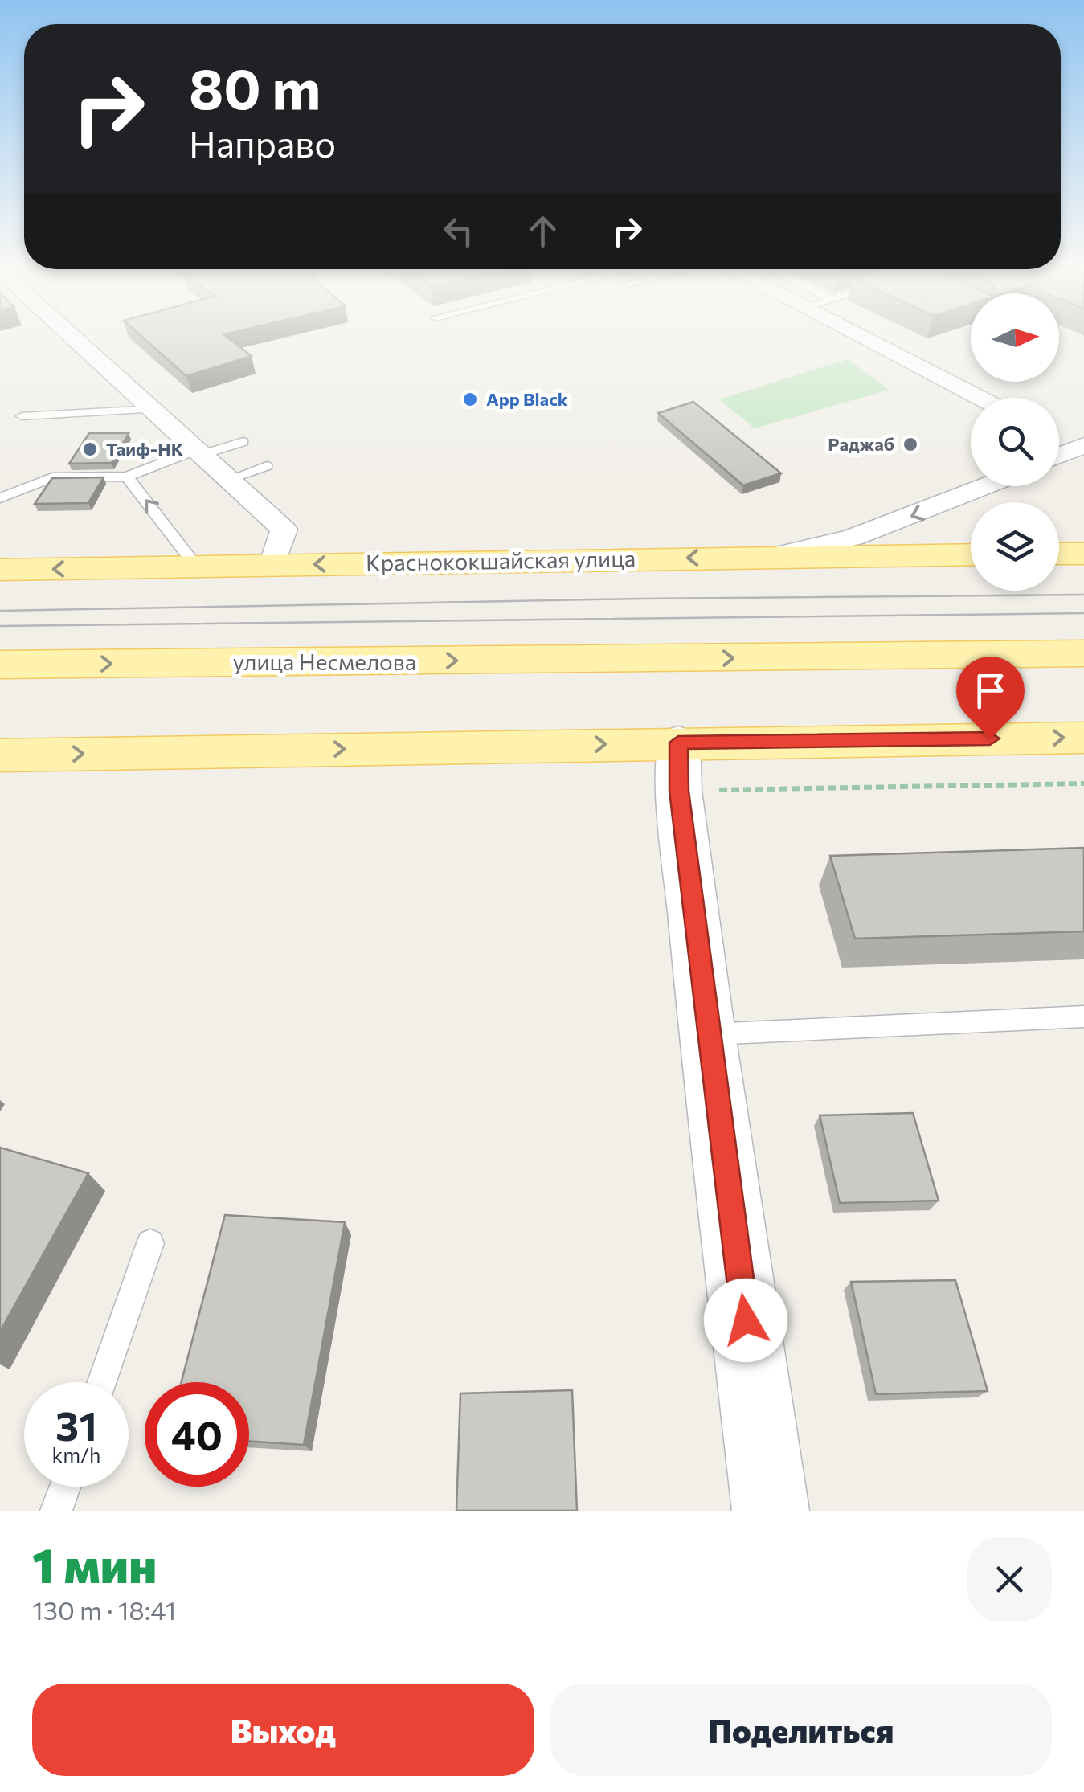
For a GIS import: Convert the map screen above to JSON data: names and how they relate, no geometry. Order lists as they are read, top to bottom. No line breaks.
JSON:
{"streets":{"main road":["Краснококшайская улица","улица Несмелова"]},"one_way":["Краснококшайская улица"],"places":["App Black","Раджаб","Таиф-НК"],"north":"right","page":{"turn":["80 m","Направо"],"speed":"31 km/h","limit":"40","heading":["1 мин","130 m · 18:41"],"buttons":["Выход","Поделиться"]}}
